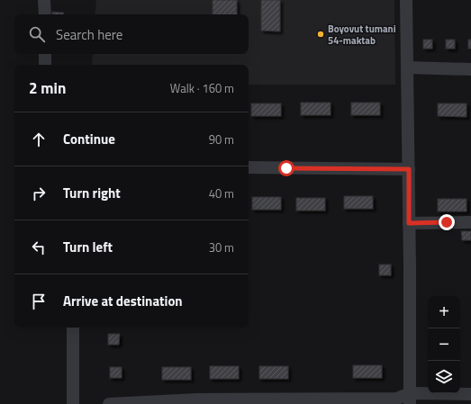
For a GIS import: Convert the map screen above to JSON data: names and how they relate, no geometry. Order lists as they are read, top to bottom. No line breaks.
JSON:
{"places":["Boyovut tumani 54-maktab"],"page":{"search":"Search here","heading":["2 min","Walk · 160 m"],"list":[["Continue","90 m"],["Turn right","40 m"],["Turn left","30 m"],"Arrive at destination"],"map_buttons":["+","−"]}}
